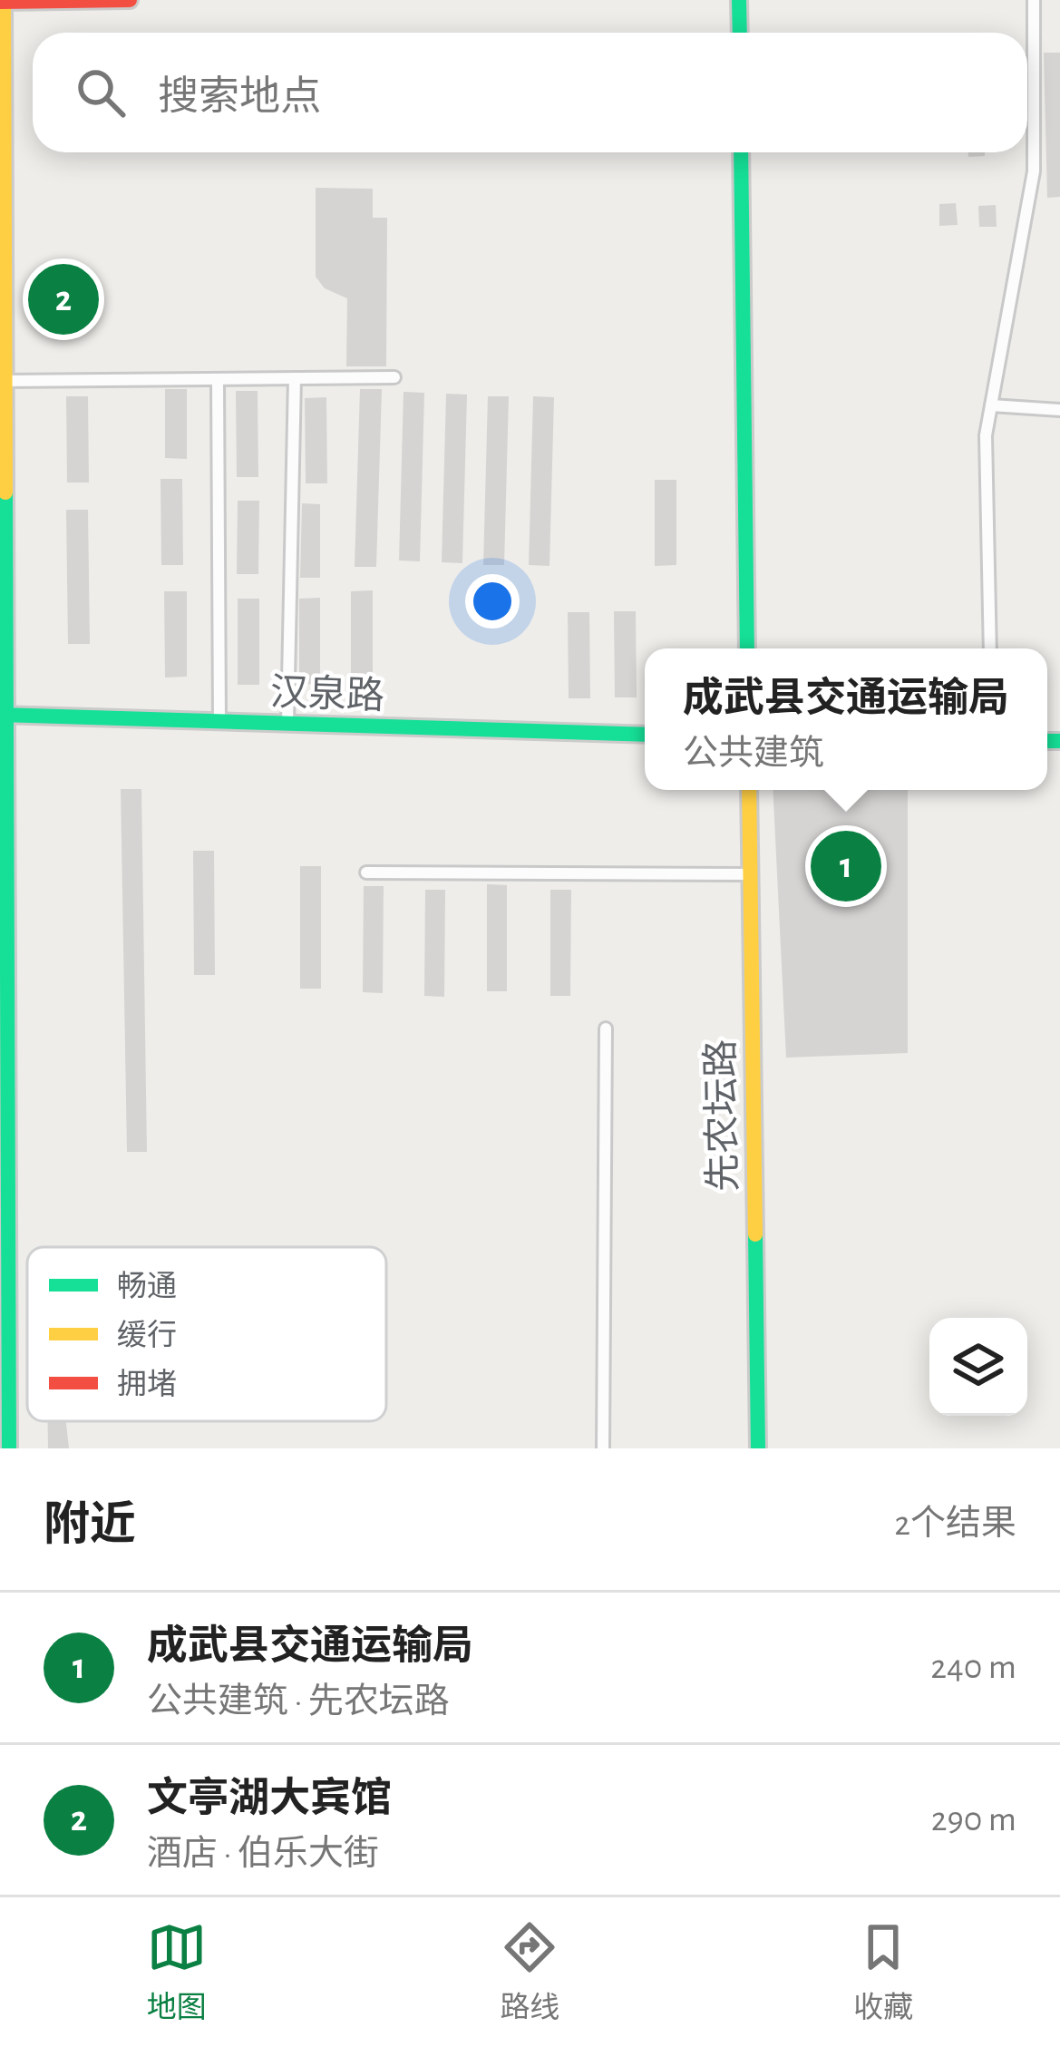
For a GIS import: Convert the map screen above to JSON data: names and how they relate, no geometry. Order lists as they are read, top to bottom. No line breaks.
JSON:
{"streets":{"street":["汉泉路","先农坛路"]},"legend":["畅通","缓行","拥堵"],"page":{"search":"搜索地点","pins":["2","1"],"popup":["成武县交通运输局","公共建筑"],"heading":["附近","2个结果"],"list":[{"mark":"1","name":"成武县交通运输局","note":"公共建筑 · 先农坛路","value":"240 m"},{"mark":"2","name":"文亭湖大宾馆","note":"酒店 · 伯乐大街","value":"290 m"}],"nav":["地图","路线","收藏"]}}
